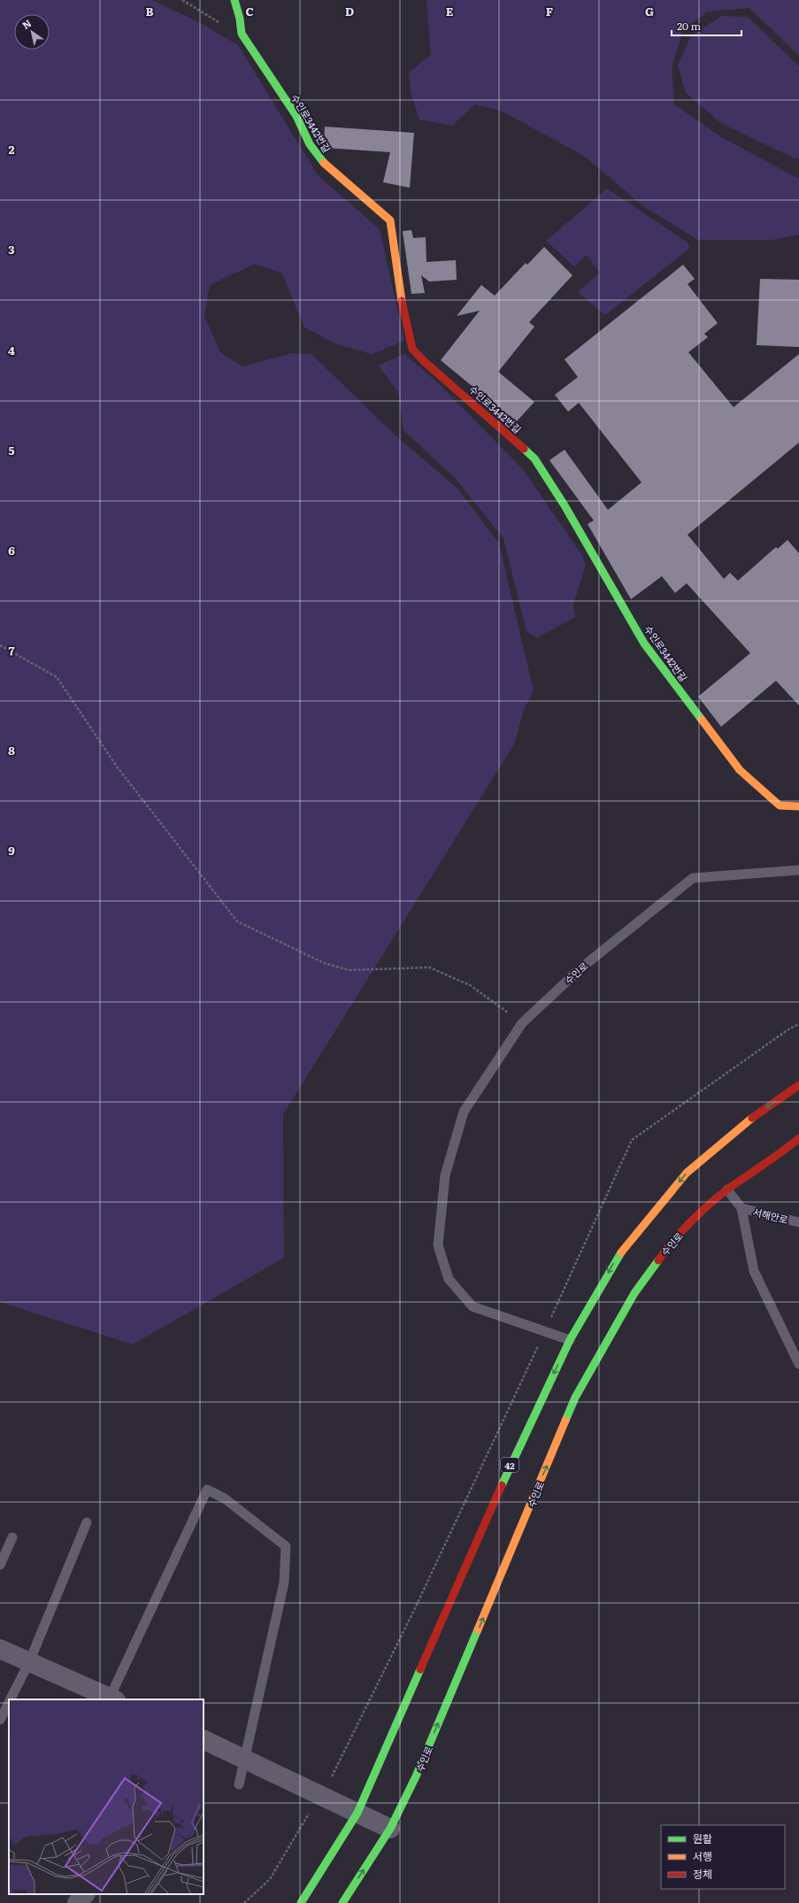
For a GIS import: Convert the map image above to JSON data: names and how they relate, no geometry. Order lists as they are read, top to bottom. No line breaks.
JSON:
{"streets":{"main road":["수인로3442번길","수인로","42"],"lane":["서해안로"]},"crossings":[["수인로","42"]],"one_way":["수인로"],"legend":["원활","서행","정체"],"scale_bar":"20 m","north":"top left","grid":{"columns":["B","C","D","E","F","G"],"rows":["2","3","4","5","6","7","8","9"]}}
